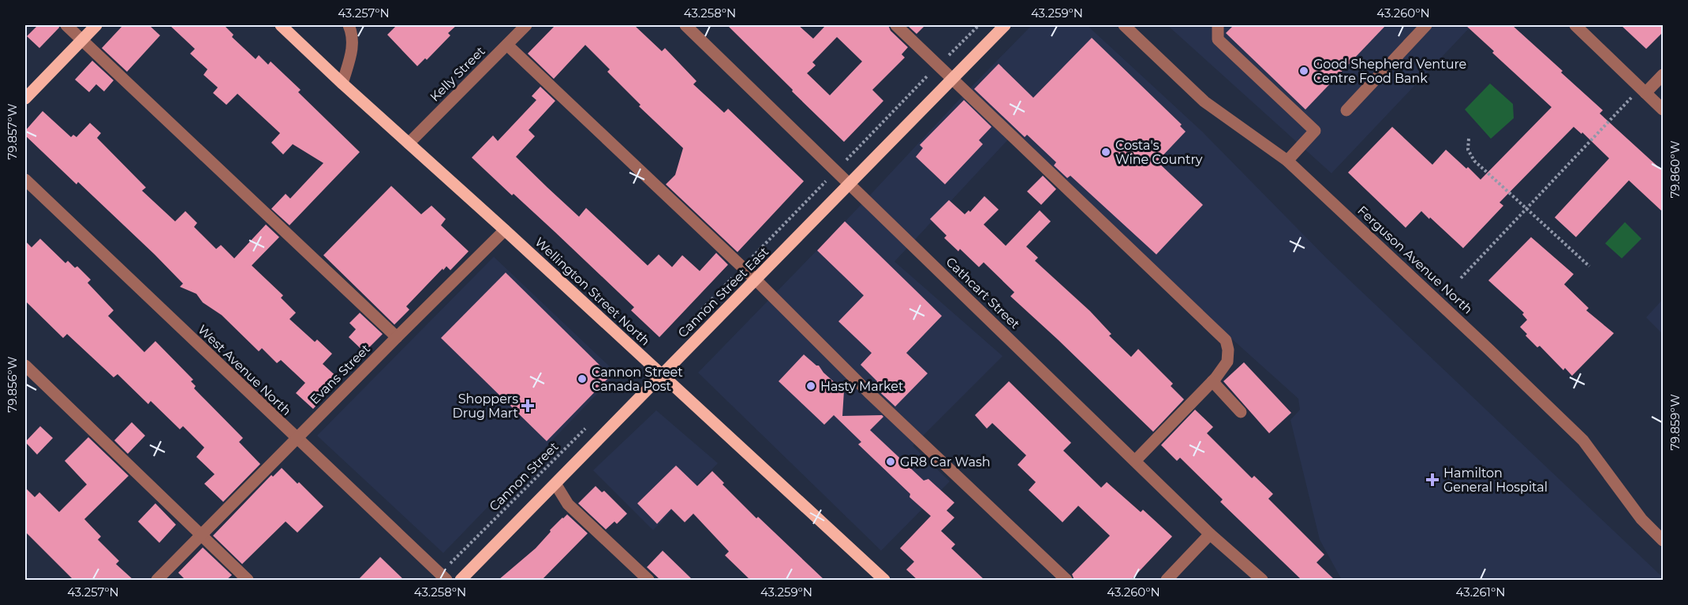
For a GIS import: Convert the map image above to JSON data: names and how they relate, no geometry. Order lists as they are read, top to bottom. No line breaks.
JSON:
{"streets":{"main road":["Wellington Street North","Cannon Street East"],"street":["Kelly Street","Ferguson Avenue North","Cathcart Street","West Avenue North","Evans Street"],"path":["Cannon Street"]},"crossings":[["Kelly Street","Wellington Street North"],["Wellington Street North","Cannon Street East"],["Wellington Street North","Evans Street"],["Cannon Street East","Cathcart Street"],["West Avenue North","Evans Street"],["West Avenue North","Cannon Street"]],"places":{"other":["Good Shepherd Venture Centre Food Bank","Costa's Wine Country","Cannon Street Canada Post","Hasty Market","GR8 Car Wash"],"health":["Shoppers Drug Mart","Hamilton General Hospital"]},"coordinates":["43.257°N","43.258°N","43.259°N","43.260°N","79.857°W","79.860°W","79.856°W","79.859°W","43.261°N"]}
